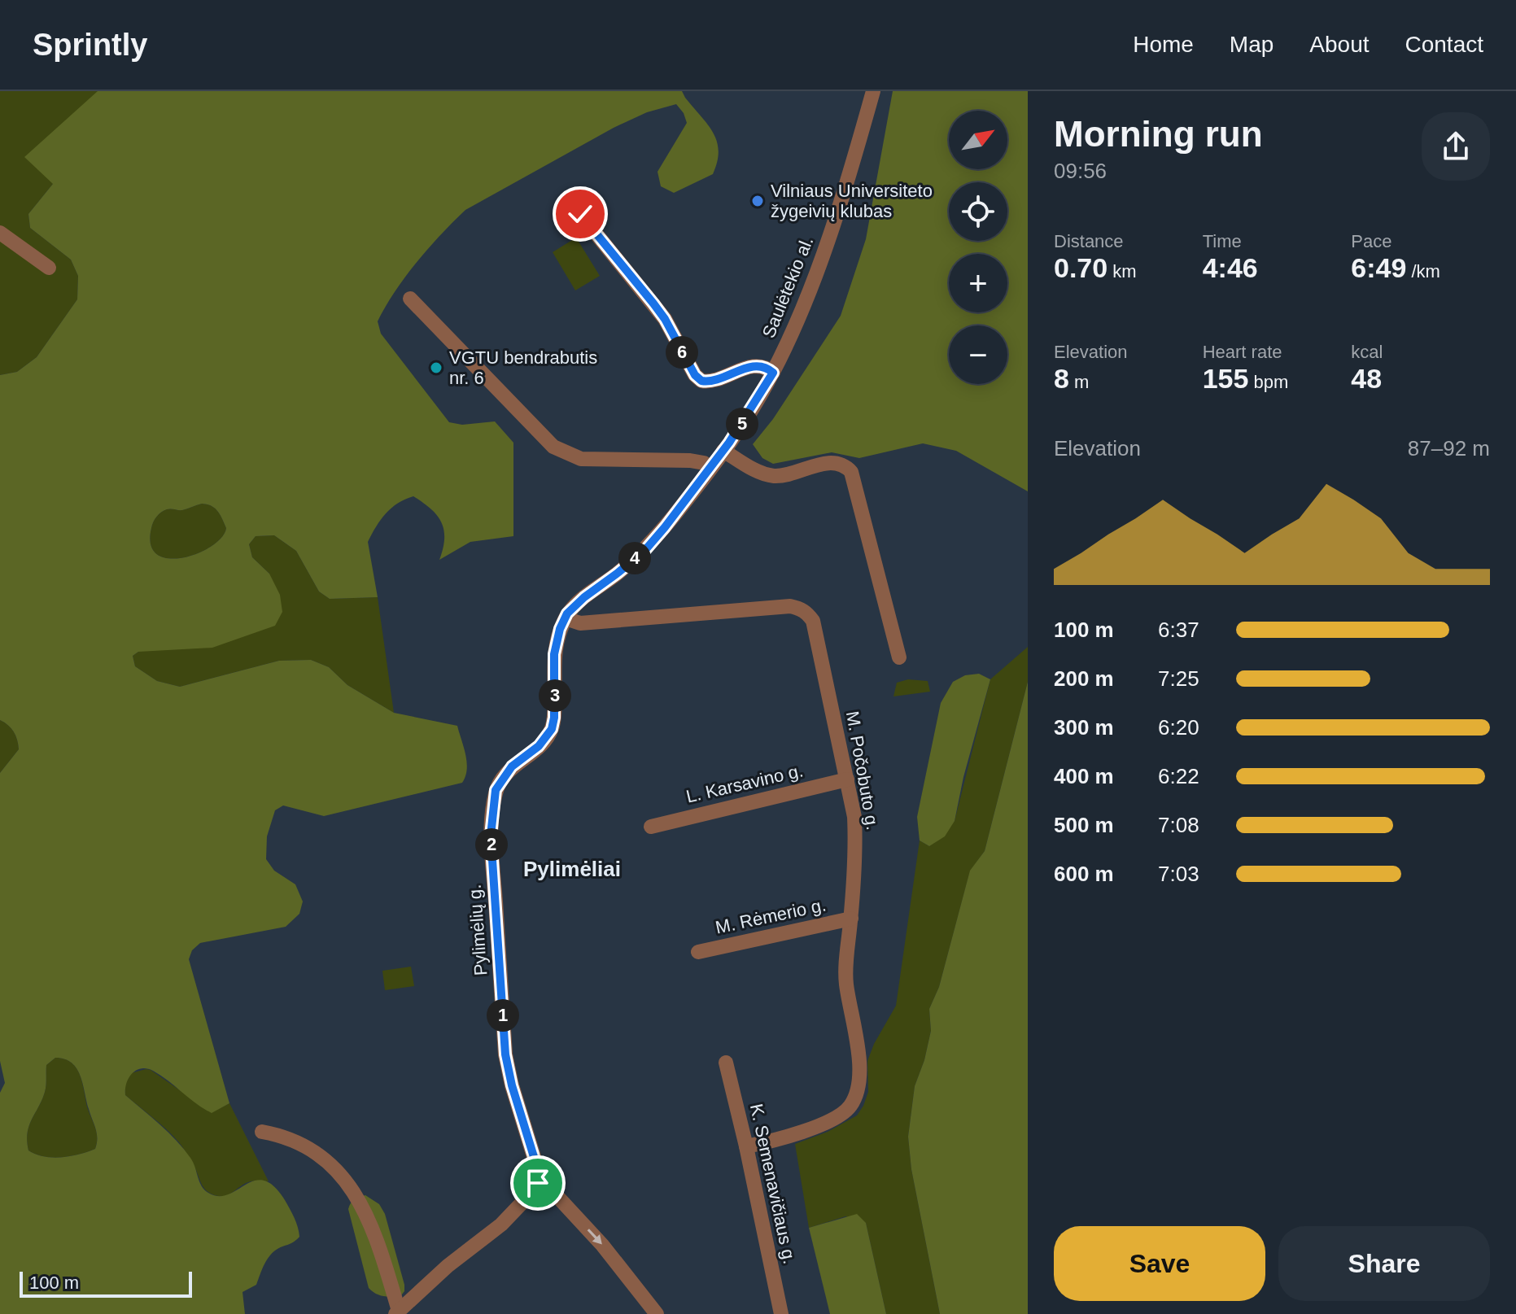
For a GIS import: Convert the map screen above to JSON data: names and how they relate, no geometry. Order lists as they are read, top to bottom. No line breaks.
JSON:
{"streets":{"street":["Saulėtekio al.","M. Počobuto g.","L. Karsavino g.","M. Rėmerio g.","Pylimėlių g.","K. Semenavičiaus g."]},"crossings":[["Saulėtekio al.","M. Počobuto g."],["Saulėtekio al.","Pylimėlių g."],["M. Počobuto g.","L. Karsavino g."],["M. Počobuto g.","M. Rėmerio g."],["M. Počobuto g.","Pylimėlių g."],["M. Počobuto g.","K. Semenavičiaus g."]],"districts":["Pylimėliai"],"places":["Vilniaus Universiteto žygeivių klubas","VGTU bendrabutis nr. 6"],"scale_bar":"100 m","north":"top right","page":{"header":"Sprintly","nav":["Home","Map","About","Contact"],"heading":["Morning run","09:56"],"map_buttons":["+","−"],"stats":[["Distance","0.70 km"],["Time","4:46"],["Pace","6:49 /km"],["Elevation","8 m"],["Heart rate","155 bpm"],["kcal","48"]],"pins":["6","5","4","3","2","1"],"chart":["Elevation","87–92 m"],"list":[{"name":"100 m","note":"6:37"},{"name":"200 m","note":"7:25"},{"name":"300 m","note":"6:20"},{"name":"400 m","note":"6:22"},{"name":"500 m","note":"7:08"},{"name":"600 m","note":"7:03"}],"buttons":["Save","Share"],"scale":"100 m"}}
